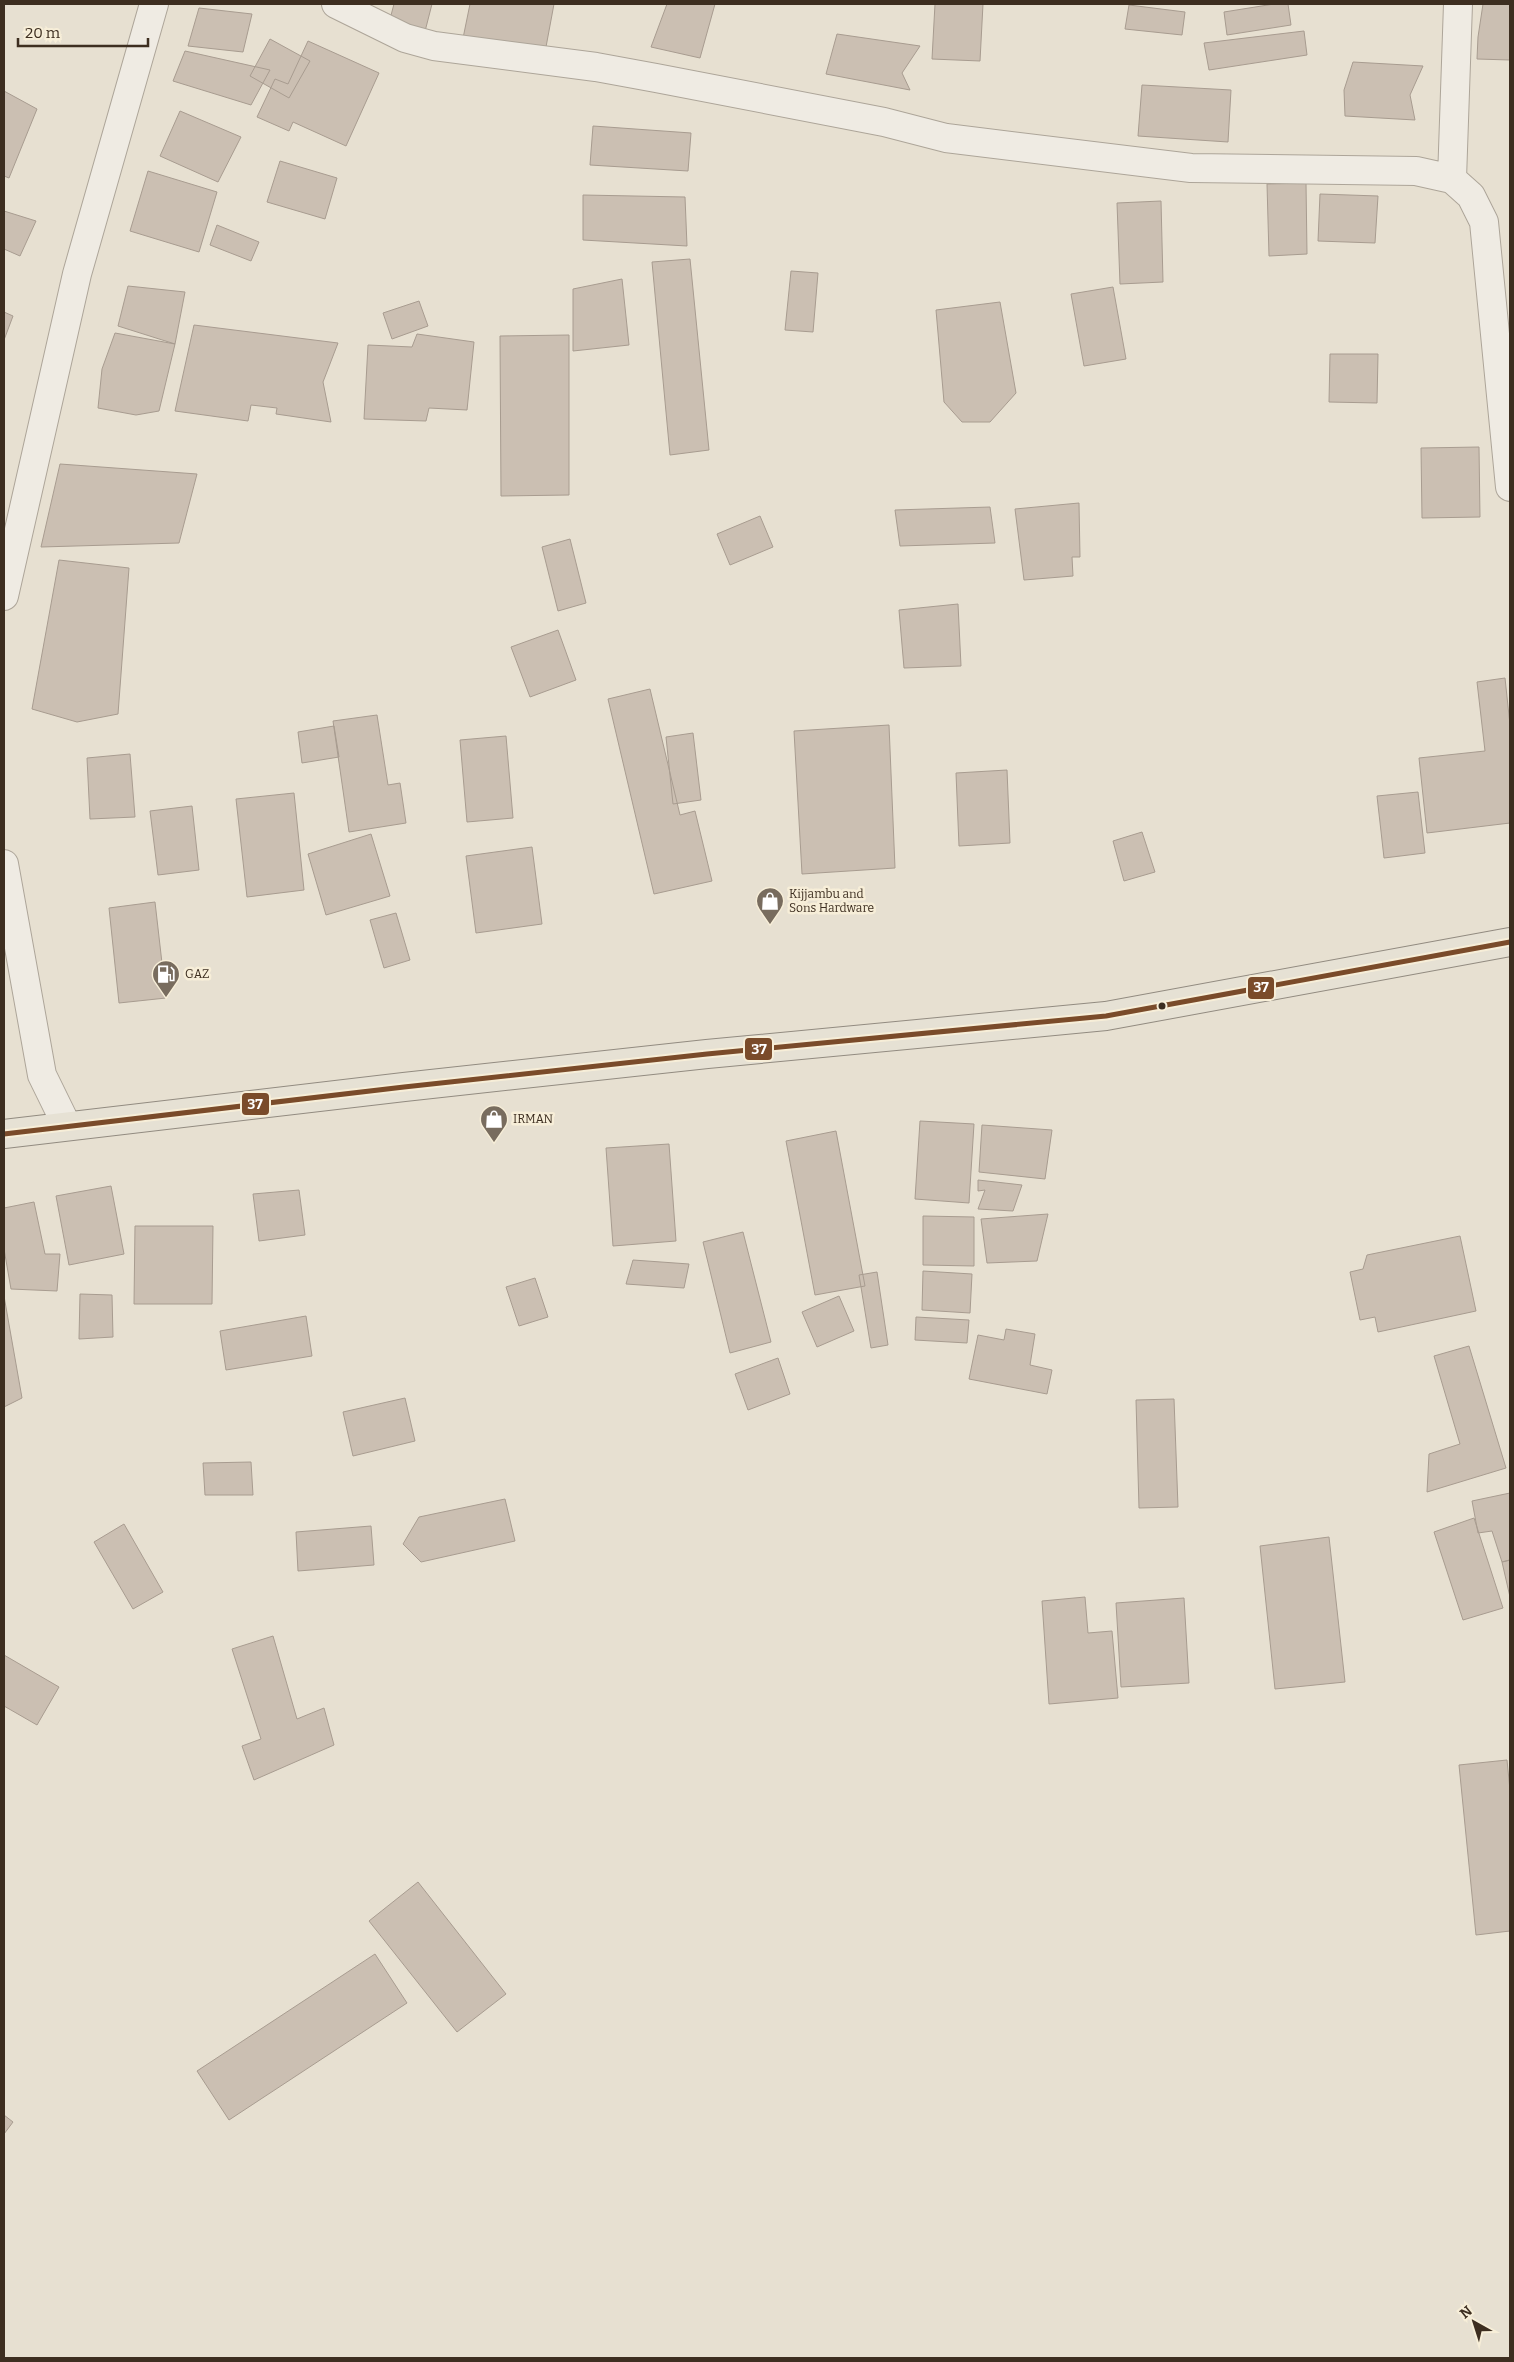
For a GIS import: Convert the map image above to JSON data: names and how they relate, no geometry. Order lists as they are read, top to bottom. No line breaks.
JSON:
{"places":{"shop":["Kijjambu and Sons Hardware","IRMAN"],"fuel station":["GAZ"]},"lines":["transit line 37"],"scale_bar":"20 m","north":"top left"}
